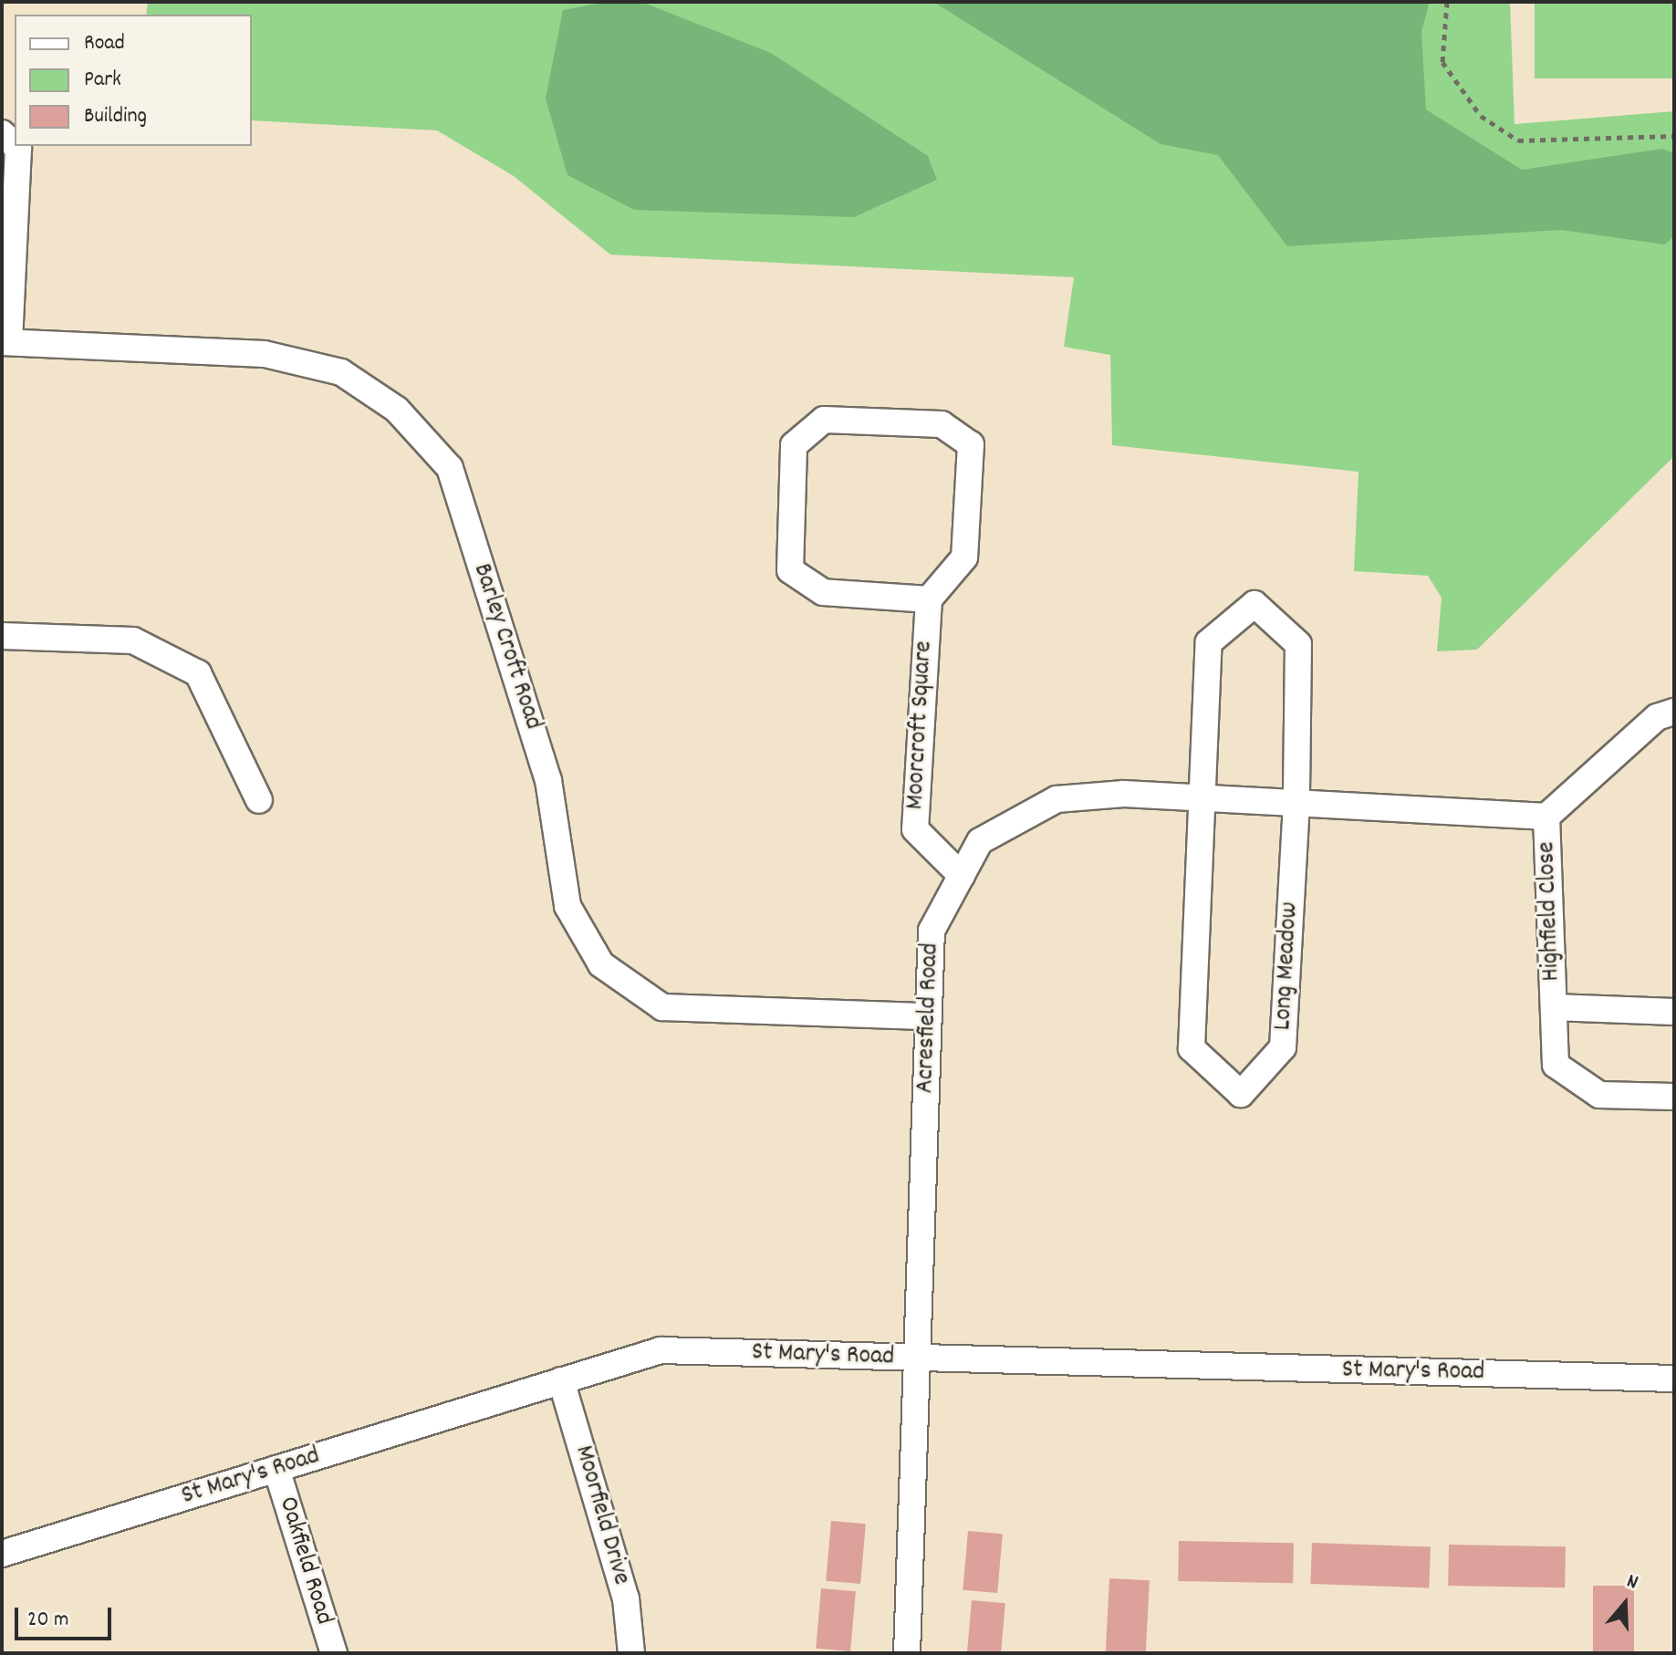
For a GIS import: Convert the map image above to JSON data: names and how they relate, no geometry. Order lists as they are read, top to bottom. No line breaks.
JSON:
{"streets":{"street":["Barley Croft Road","Moorcroft Square","Highfield Close","Long Meadow","Acresfield Road","St Mary's Road","Moorfield Drive","Oakfield Road"]},"crossings":[["Barley Croft Road","Acresfield Road"],["Moorcroft Square","Acresfield Road"],["Highfield Close","Acresfield Road"],["Long Meadow","Acresfield Road"],["Acresfield Road","St Mary's Road"],["St Mary's Road","Moorfield Drive"],["St Mary's Road","Oakfield Road"]],"legend":["Road","Park","Building"],"scale_bar":"20 m","north":"top"}
